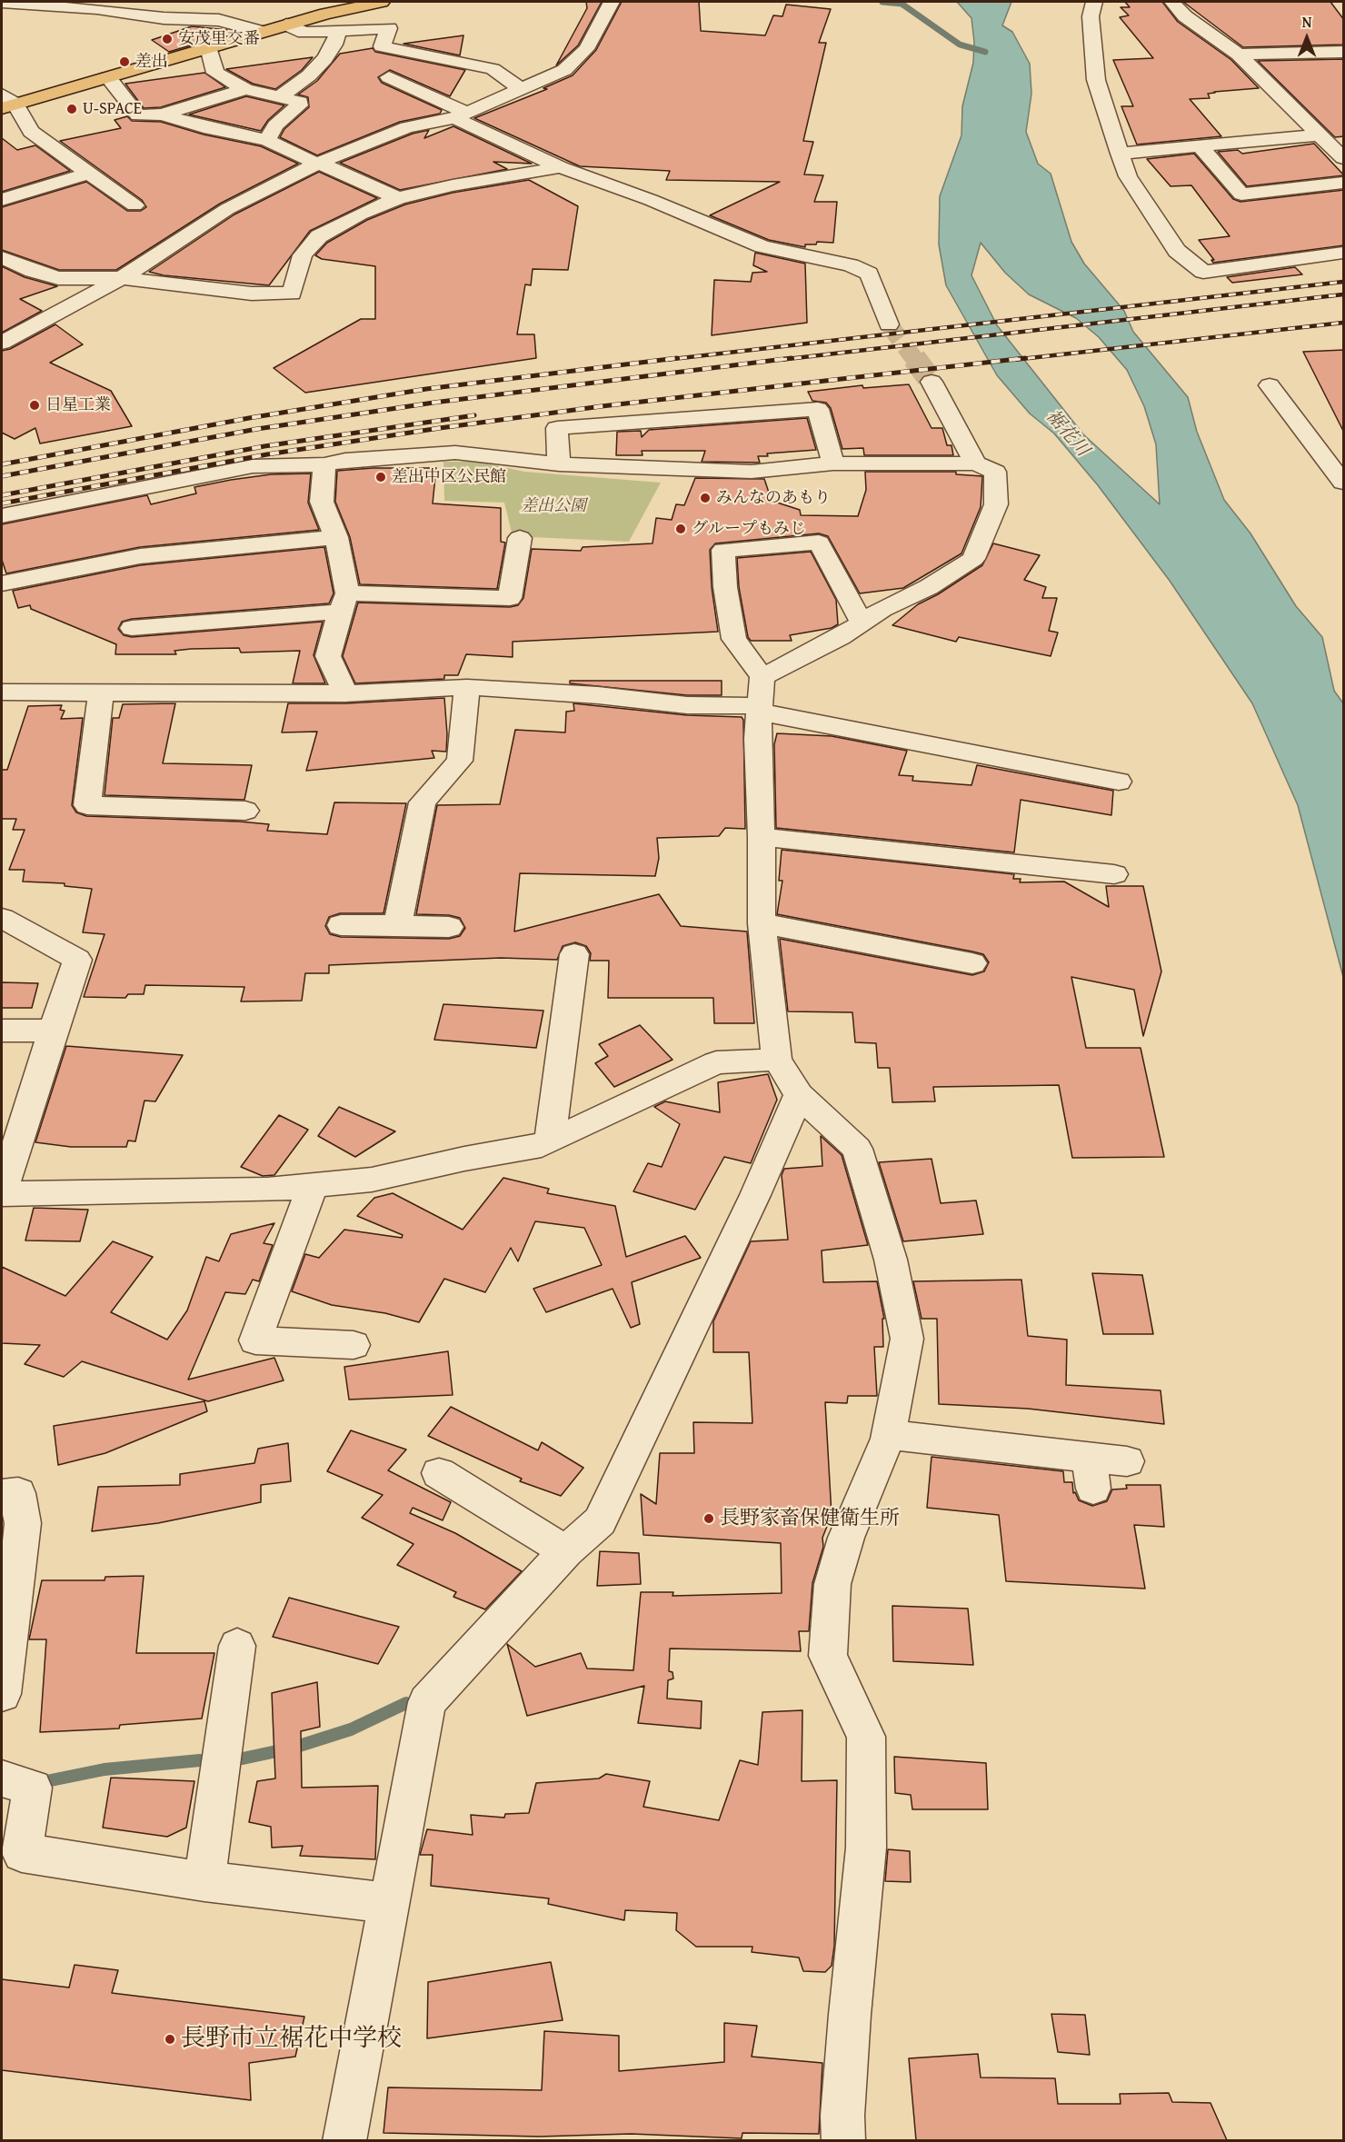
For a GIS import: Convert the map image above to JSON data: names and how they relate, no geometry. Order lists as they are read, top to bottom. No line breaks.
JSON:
{"water":["裾花川"],"parks":["差出公園"],"places":["安茂里交番","差出","U-SPACE","日星工業","差出中区公民館","みんなのあもり","グループもみじ","長野家畜保健衛生所","長野市立裾花中学校"],"north":"top"}
